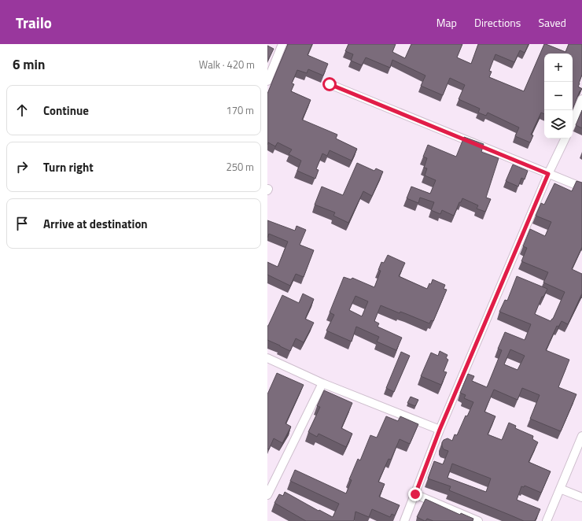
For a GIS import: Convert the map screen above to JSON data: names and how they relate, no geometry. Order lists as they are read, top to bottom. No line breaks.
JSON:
{"page":{"header":"Trailo","nav":["Map","Directions","Saved"],"heading":["6 min","Walk · 420 m"],"map_buttons":["+","−"],"list":[["Continue","170 m"],["Turn right","250 m"],"Arrive at destination"]}}
